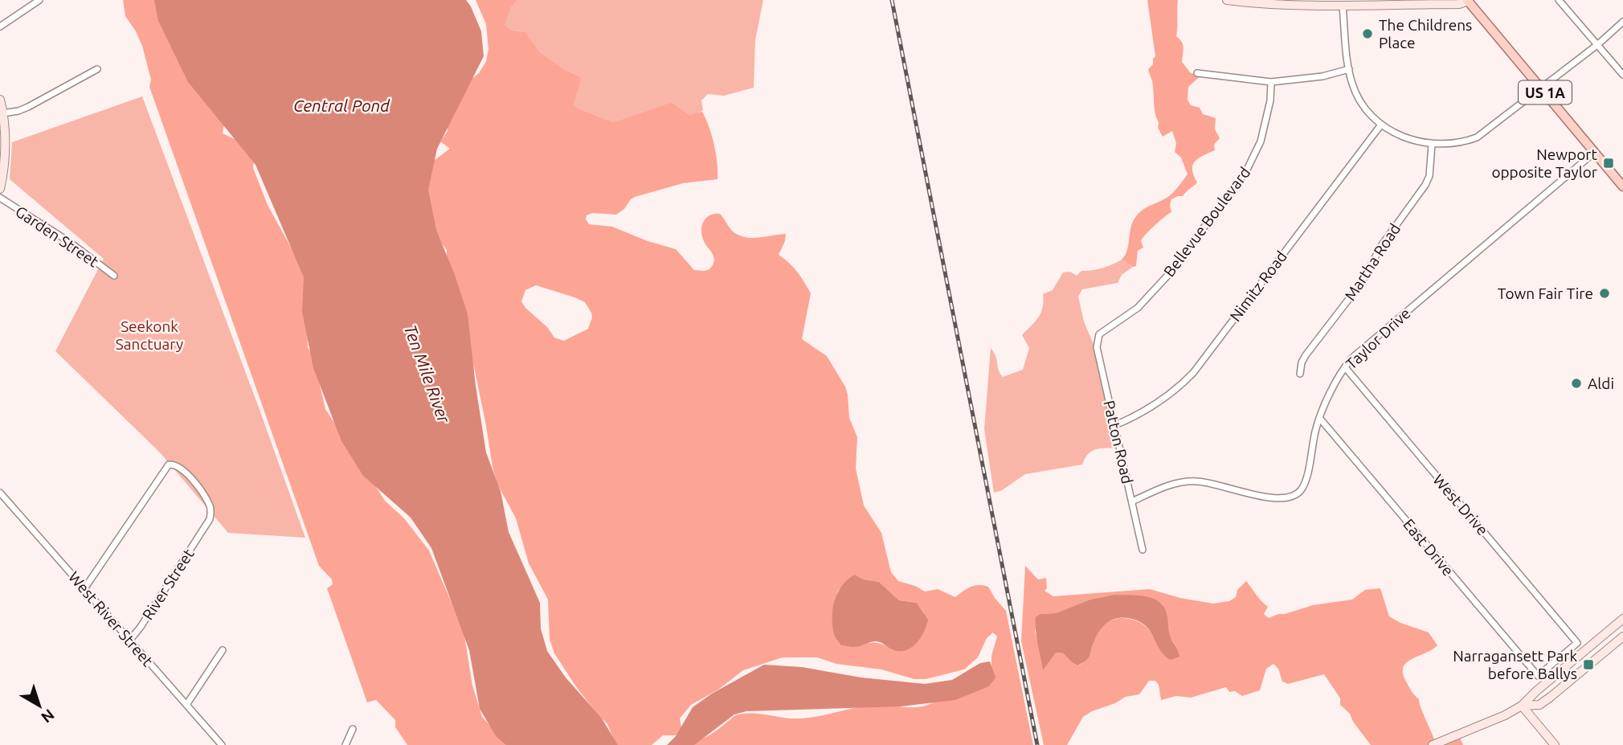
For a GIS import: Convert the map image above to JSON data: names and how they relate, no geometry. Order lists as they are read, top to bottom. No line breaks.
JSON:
{"streets":{"main road":["US 1A"],"street":["Bellevue Boulevard","Garden Street","Martha Road","Nimitz Road","Taylor Drive","Patton Road","West Drive","East Drive","River Street","West River Street"]},"crossings":[["US 1A","Taylor Drive"],["Bellevue Boulevard","Patton Road"],["Nimitz Road","Patton Road"],["Taylor Drive","Patton Road"],["Taylor Drive","West Drive"],["Taylor Drive","East Drive"],["West Drive","East Drive"],["River Street","West River Street"]],"water":["Central Pond","Ten Mile River"],"parks":["Seekonk Sanctuary"],"places":{"other":["The Childrens Place","Town Fair Tire","Aldi"],"transit":["Newport opposite Taylor","Narragansett Park before Ballys"]},"north":"bottom right"}
